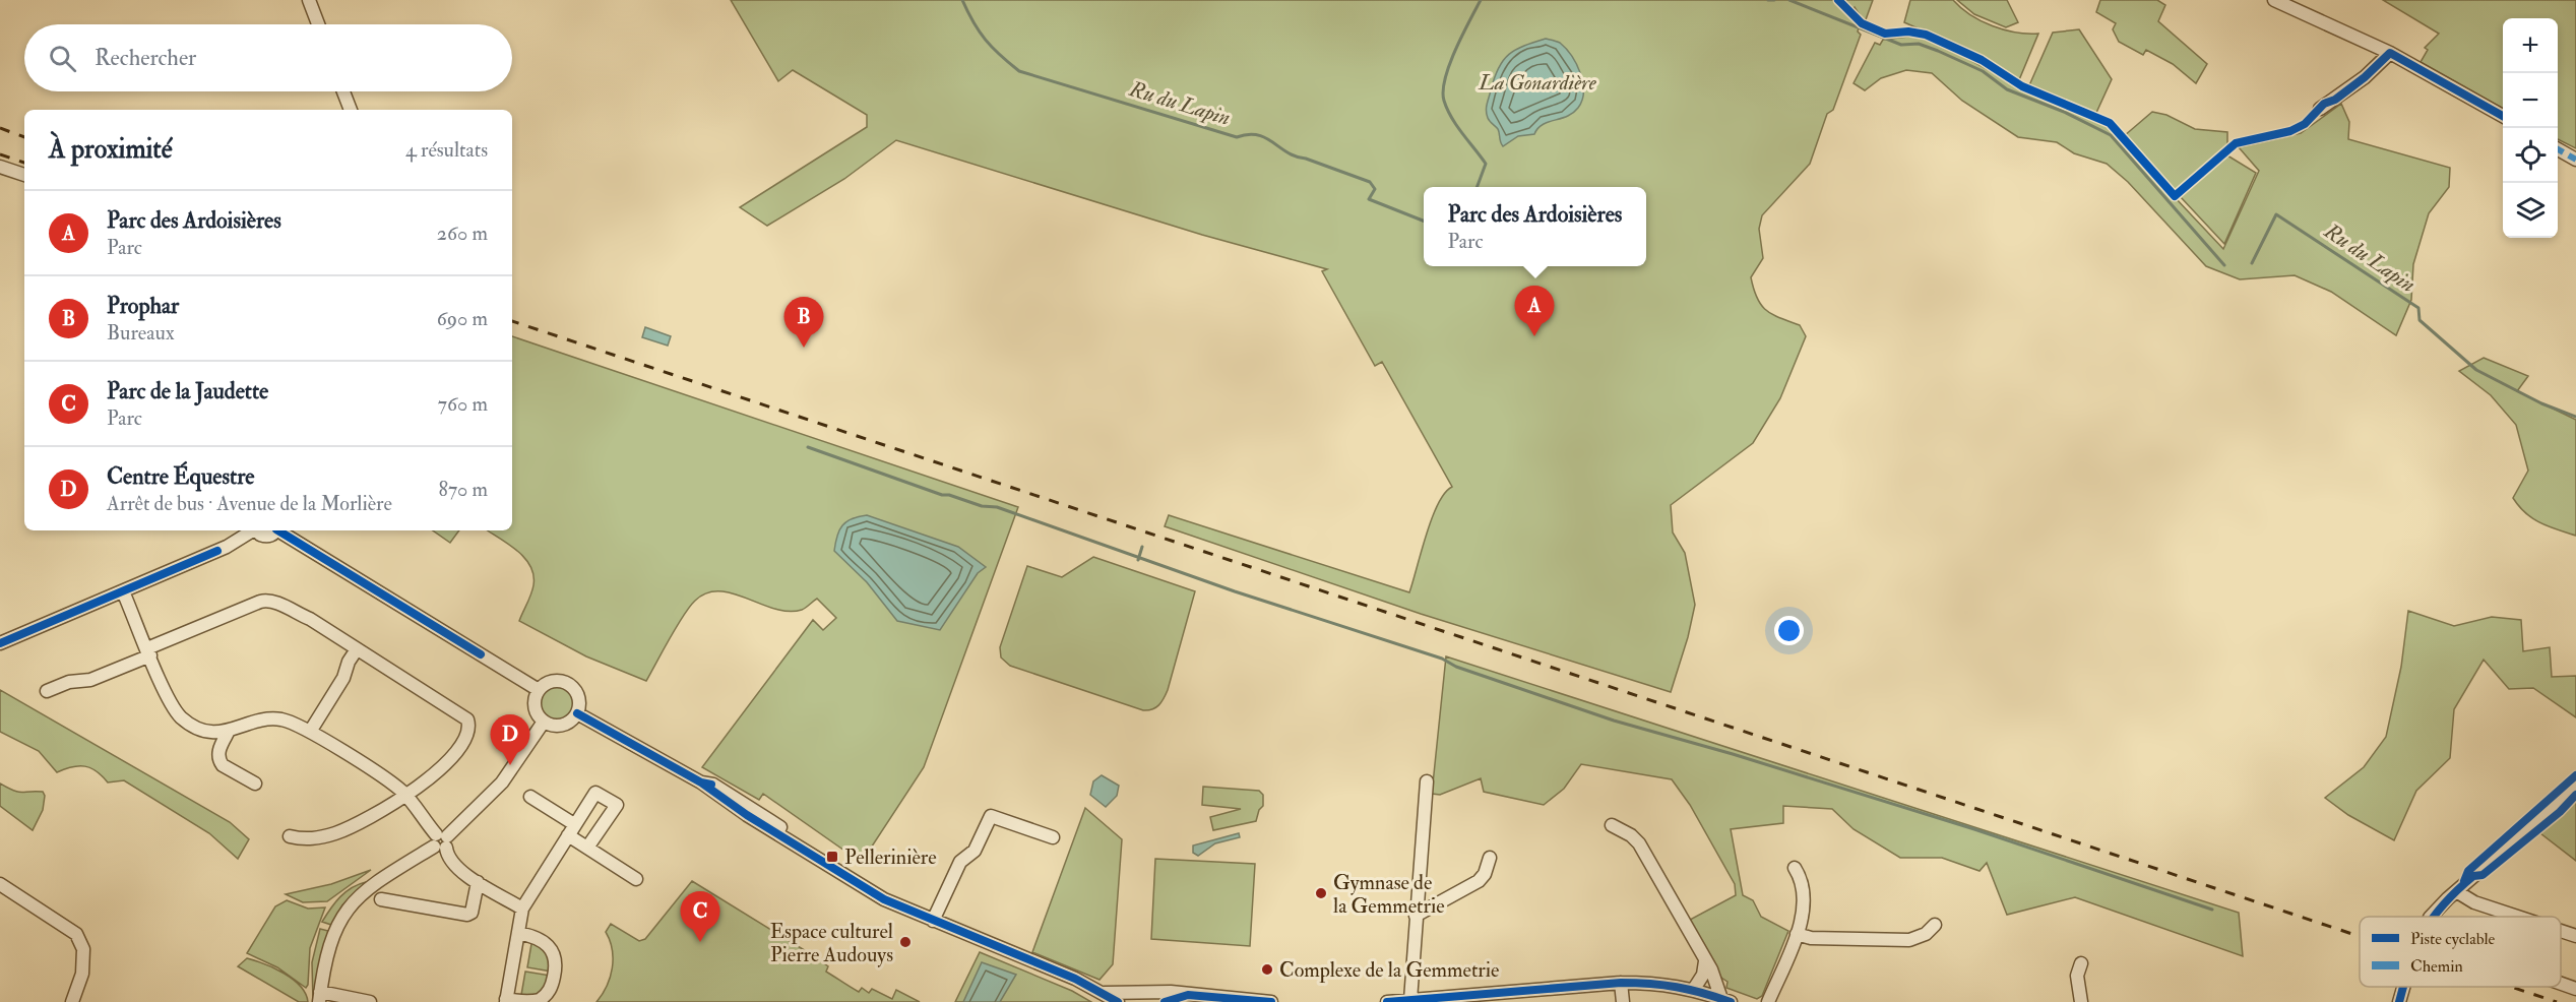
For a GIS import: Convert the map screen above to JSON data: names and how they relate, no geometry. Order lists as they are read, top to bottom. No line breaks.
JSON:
{"water":["La Gonardière","Ru du Lapin"],"places":{"transit":["Pellerinière"],"other":["Gymnase de la Gemmetrie","Espace culturel Pierre Audouys","Complexe de la Gemmetrie"]},"legend":["Piste cyclable","Chemin"],"page":{"map_buttons":["+","−"],"search":"Rechercher","heading":["À proximité","4 résultats"],"popup":["Parc des Ardoisières","Parc"],"list":[{"mark":"A","name":"Parc des Ardoisières","note":"Parc","value":"260 m"},{"mark":"B","name":"Prophar","note":"Bureaux","value":"690 m"},{"mark":"C","name":"Parc de la Jaudette","note":"Parc","value":"760 m"},{"mark":"D","name":"Centre Équestre","note":"Arrêt de bus · Avenue de la Morlière","value":"870 m"}],"pins":["A","B","D","C"]}}
